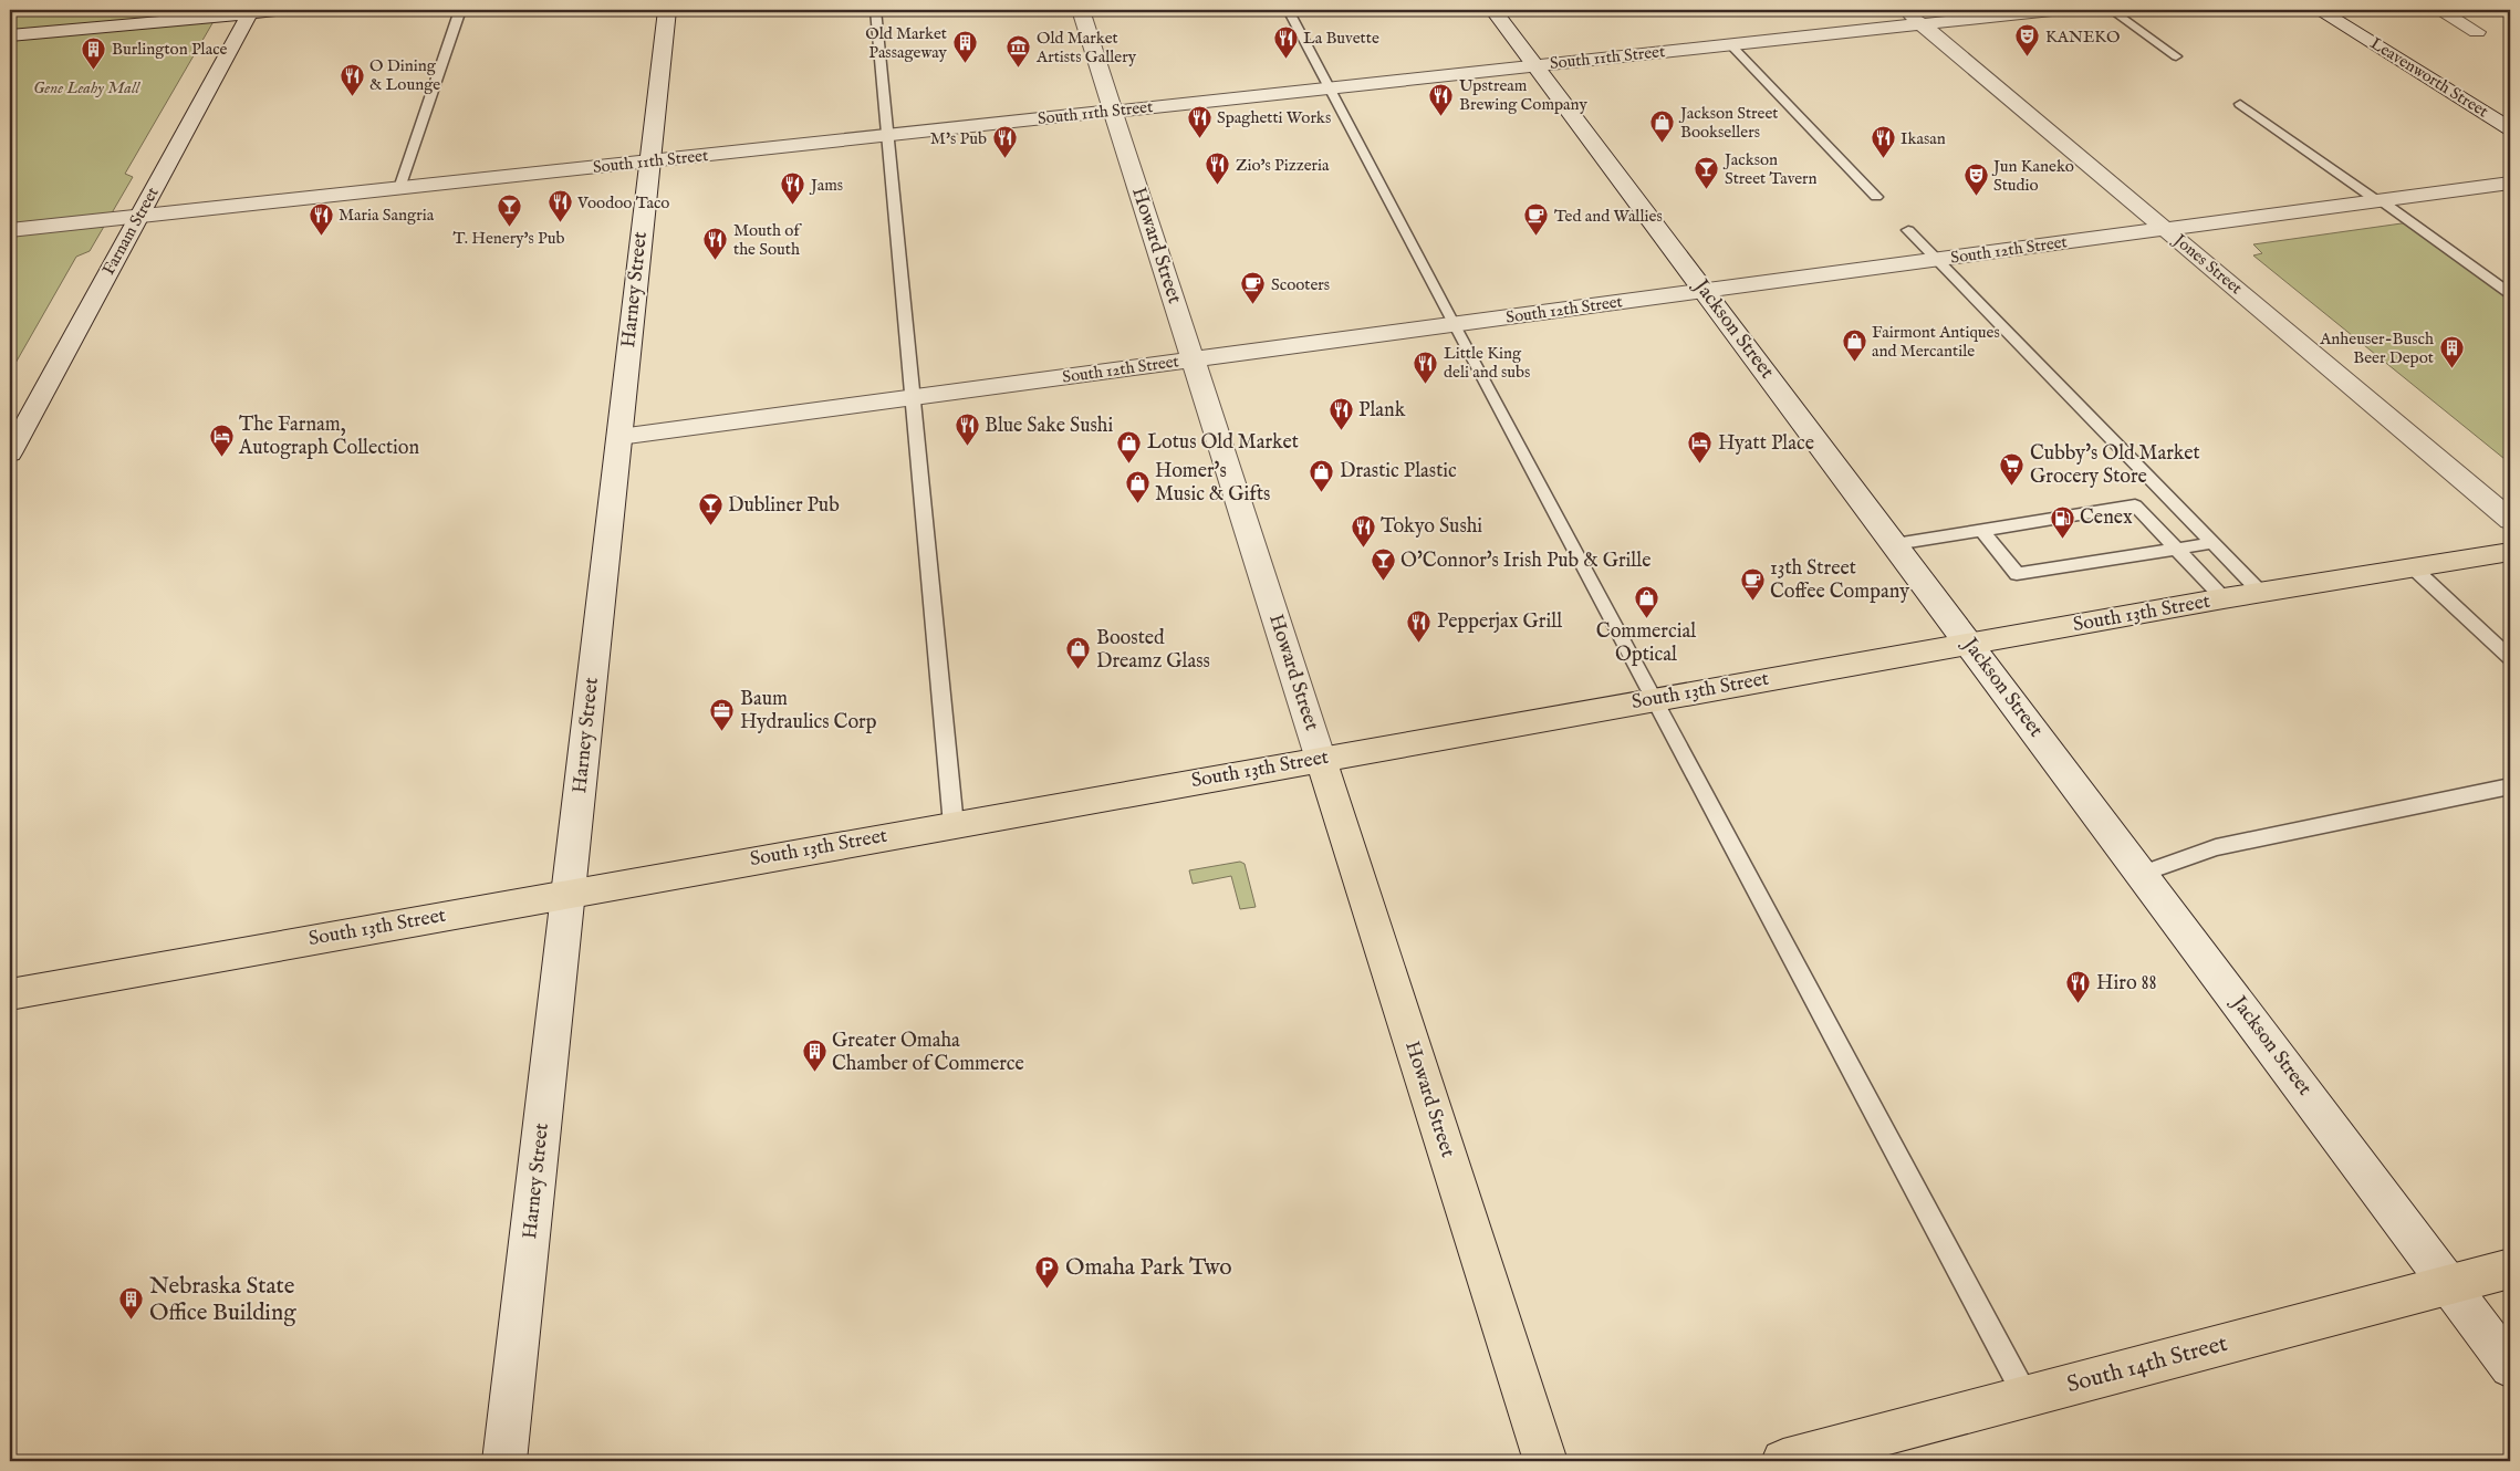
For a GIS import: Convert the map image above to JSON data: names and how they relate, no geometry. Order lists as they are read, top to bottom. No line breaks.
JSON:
{"streets":{"main road":["Howard Street","South 13th Street","South 14th Street"],"street":["South 11th Street","Leavenworth Street","Farnam Street","South 12th Street","Jones Street","Harney Street","Jackson Street"]},"crossings":[["South 11th Street","Farnam Street"],["South 11th Street","Howard Street"],["South 11th Street","Jones Street"],["South 11th Street","Harney Street"],["South 11th Street","Jackson Street"],["Howard Street","South 12th Street"],["Howard Street","South 13th Street"],["South 12th Street","Jones Street"],["South 12th Street","Harney Street"],["South 12th Street","Jackson Street"],["Harney Street","South 13th Street"],["Jackson Street","South 13th Street"],["Jackson Street","South 14th Street"]],"parks":["Gene Leahy Mall"],"places":{"theatre":["KANEKO","Jun Kaneko Studio"],"restaurant":["La Buvette","O Dining & Lounge","Upstream Brewing Company","Spaghetti Works","M's Pub","Ikasan","Zio's Pizzeria","Jams","Voodoo Taco","Maria Sangria","Mouth of the South","Little King deli and subs","Plank","Blue Sake Sushi","Tokyo Sushi","Pepperjax Grill","Hiro 88"],"building":["Old Market Passageway","Burlington Place","Anheuser-Busch Beer Depot","Greater Omaha Chamber of Commerce","Nebraska State Office Building"],"museum":["Old Market Artists Gallery"],"shop":["Jackson Street Booksellers","Fairmont Antiques and Mercantile","Lotus Old Market","Drastic Plastic","Homer's Music & Gifts","Commercial Optical","Boosted Dreamz Glass"],"bar":["Jackson Street Tavern","T. Henery's Pub","Dubliner Pub","O'Connor's Irish Pub & Grille"],"cafe":["Ted and Wallies","Scooters","13th Street Coffee Company"],"hotel":["The Farnam, Autograph Collection","Hyatt Place"],"supermarket":["Cubby's Old Market Grocery Store"],"fuel station":["Cenex"],"office":["Baum Hydraulics Corp"],"parking":["Omaha Park Two"]}}
